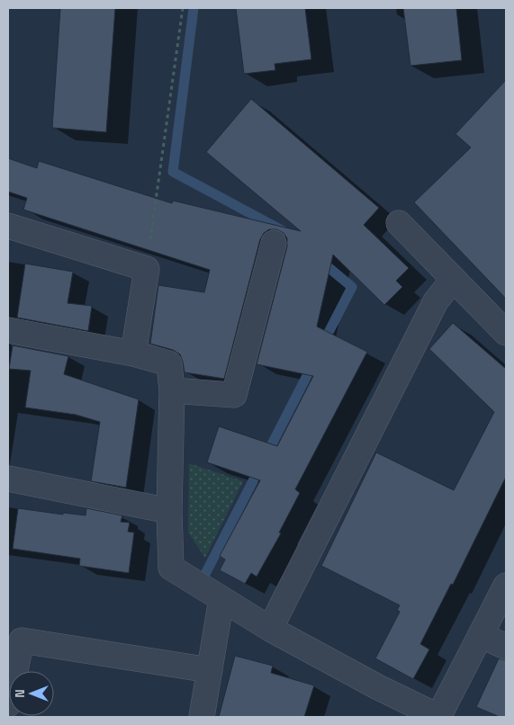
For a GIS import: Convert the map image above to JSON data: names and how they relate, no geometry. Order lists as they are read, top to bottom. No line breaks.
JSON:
{"north":"left"}
